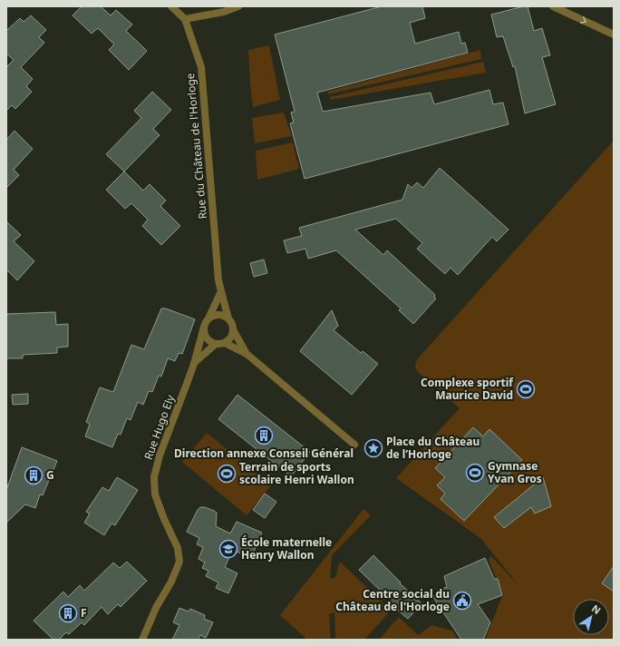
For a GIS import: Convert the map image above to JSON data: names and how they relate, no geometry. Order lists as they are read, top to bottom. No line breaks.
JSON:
{"streets":{"street":["Rue du Château de l'Horloge","Rue Hugo Ely"]},"crossings":[["Rue du Château de l'Horloge","Rue Hugo Ely"]],"places":{"sports":["Complexe sportif Maurice David","Gymnase Yvan Gros","Terrain de sports scolaire Henri Wallon"],"building":["Direction annexe Conseil Général","G","F"],"place":["Place du Château de l’Horloge"],"school or university":["École maternelle Henry Wallon"],"public building":["Centre social du Château de l'Horloge"]},"north":"top right"}
